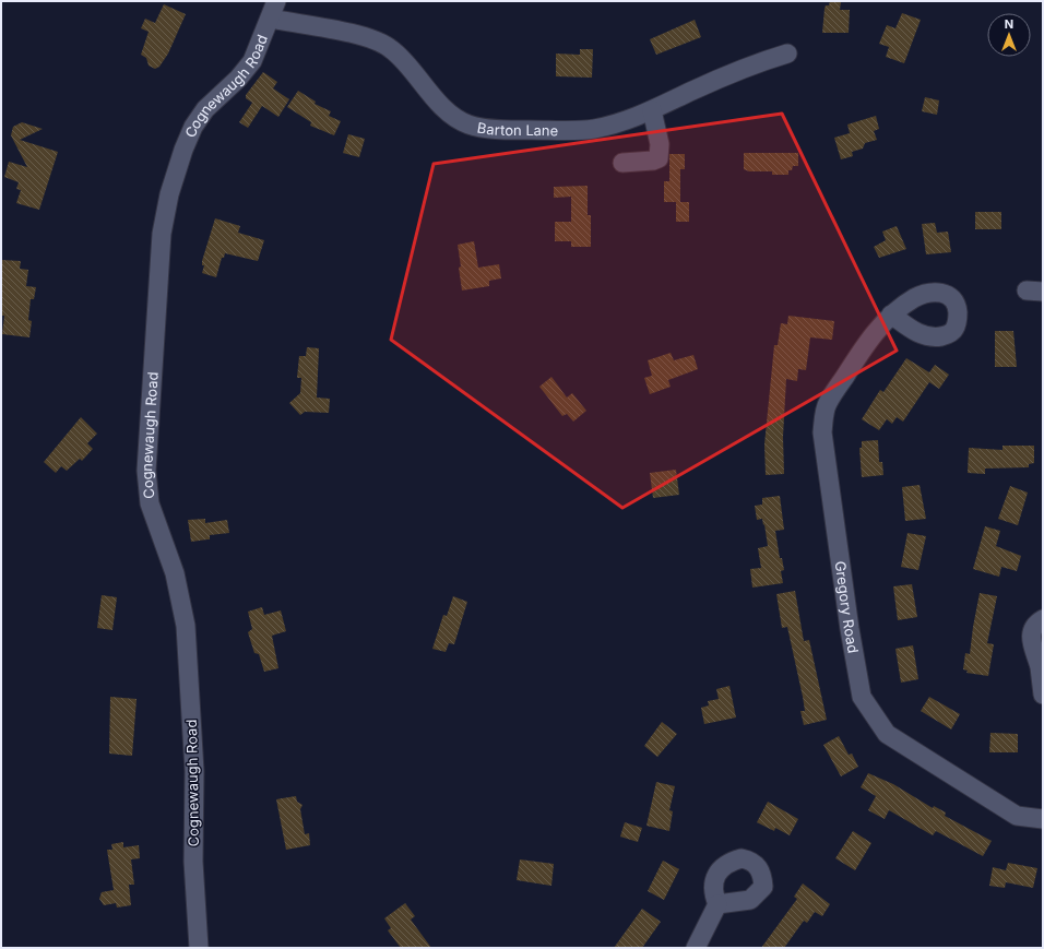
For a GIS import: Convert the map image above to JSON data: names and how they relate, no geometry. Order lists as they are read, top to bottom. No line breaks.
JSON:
{"streets":{"street":["Cognewaugh Road","Barton Lane","Gregory Road"]},"crossings":[["Cognewaugh Road","Barton Lane"]],"north":"top"}
